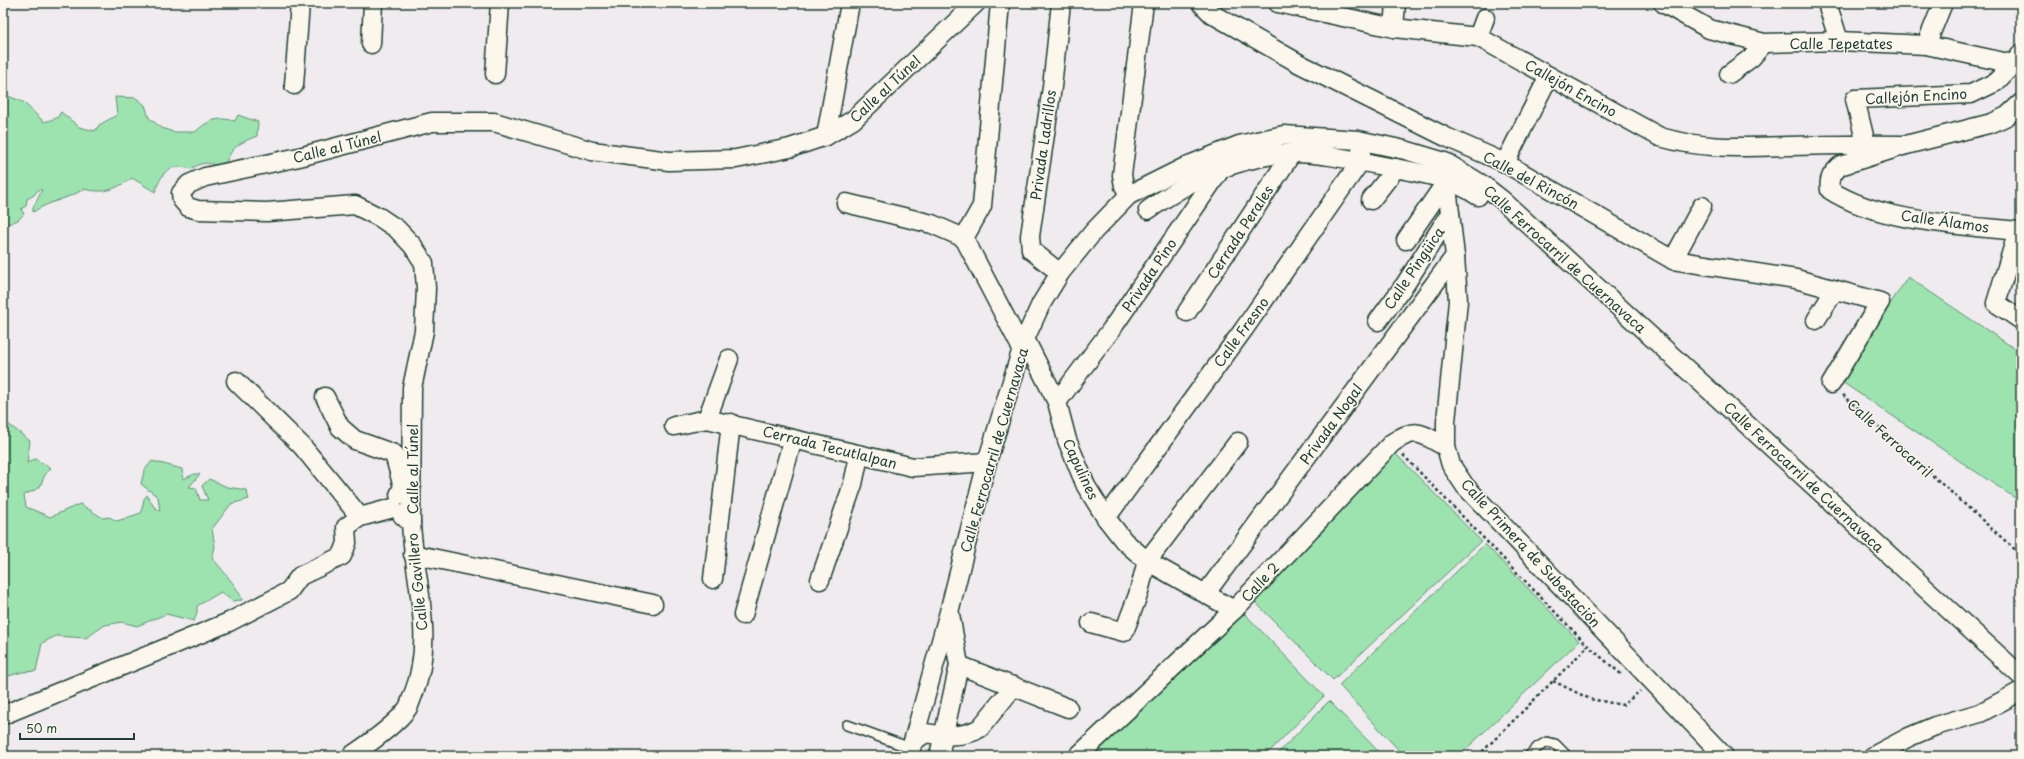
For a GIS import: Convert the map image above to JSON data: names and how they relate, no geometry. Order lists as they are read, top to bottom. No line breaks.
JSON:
{"streets":{"street":["Calle Tepetates","Callejón Encino","Calle al Túnel","Privada Ladrillos","Calle del Rincón","Calle Álamos","Cerrada Perales","Calle Ferrocarril de Cuernavaca","Calle Pingüica","Privada Pino","Calle Fresno","Privada Nogal","Cerrada Tecutlalpan","Capulines","Calle Primera de Subestación","Calle Gavillero","Calle 2"],"path":["Calle Ferrocarril"]},"crossings":[["Calle Tepetates","Callejón Encino"],["Callejón Encino","Calle Álamos"],["Calle al Túnel","Calle Gavillero"],["Privada Ladrillos","Calle Ferrocarril de Cuernavaca"],["Calle del Rincón","Calle Ferrocarril"],["Calle del Rincón","Calle Primera de Subestación"],["Cerrada Perales","Calle Ferrocarril de Cuernavaca"],["Calle Ferrocarril de Cuernavaca","Privada Pino"],["Calle Ferrocarril de Cuernavaca","Calle Fresno"],["Calle Ferrocarril de Cuernavaca","Cerrada Tecutlalpan"],["Calle Ferrocarril de Cuernavaca","Capulines"],["Calle Ferrocarril de Cuernavaca","Calle Primera de Subestación"],["Calle Pingüica","Calle Primera de Subestación"],["Privada Pino","Capulines"],["Calle Fresno","Capulines"],["Privada Nogal","Capulines"],["Privada Nogal","Calle Primera de Subestación"],["Capulines","Calle 2"],["Calle Primera de Subestación","Calle 2"]],"scale_bar":"50 m"}
